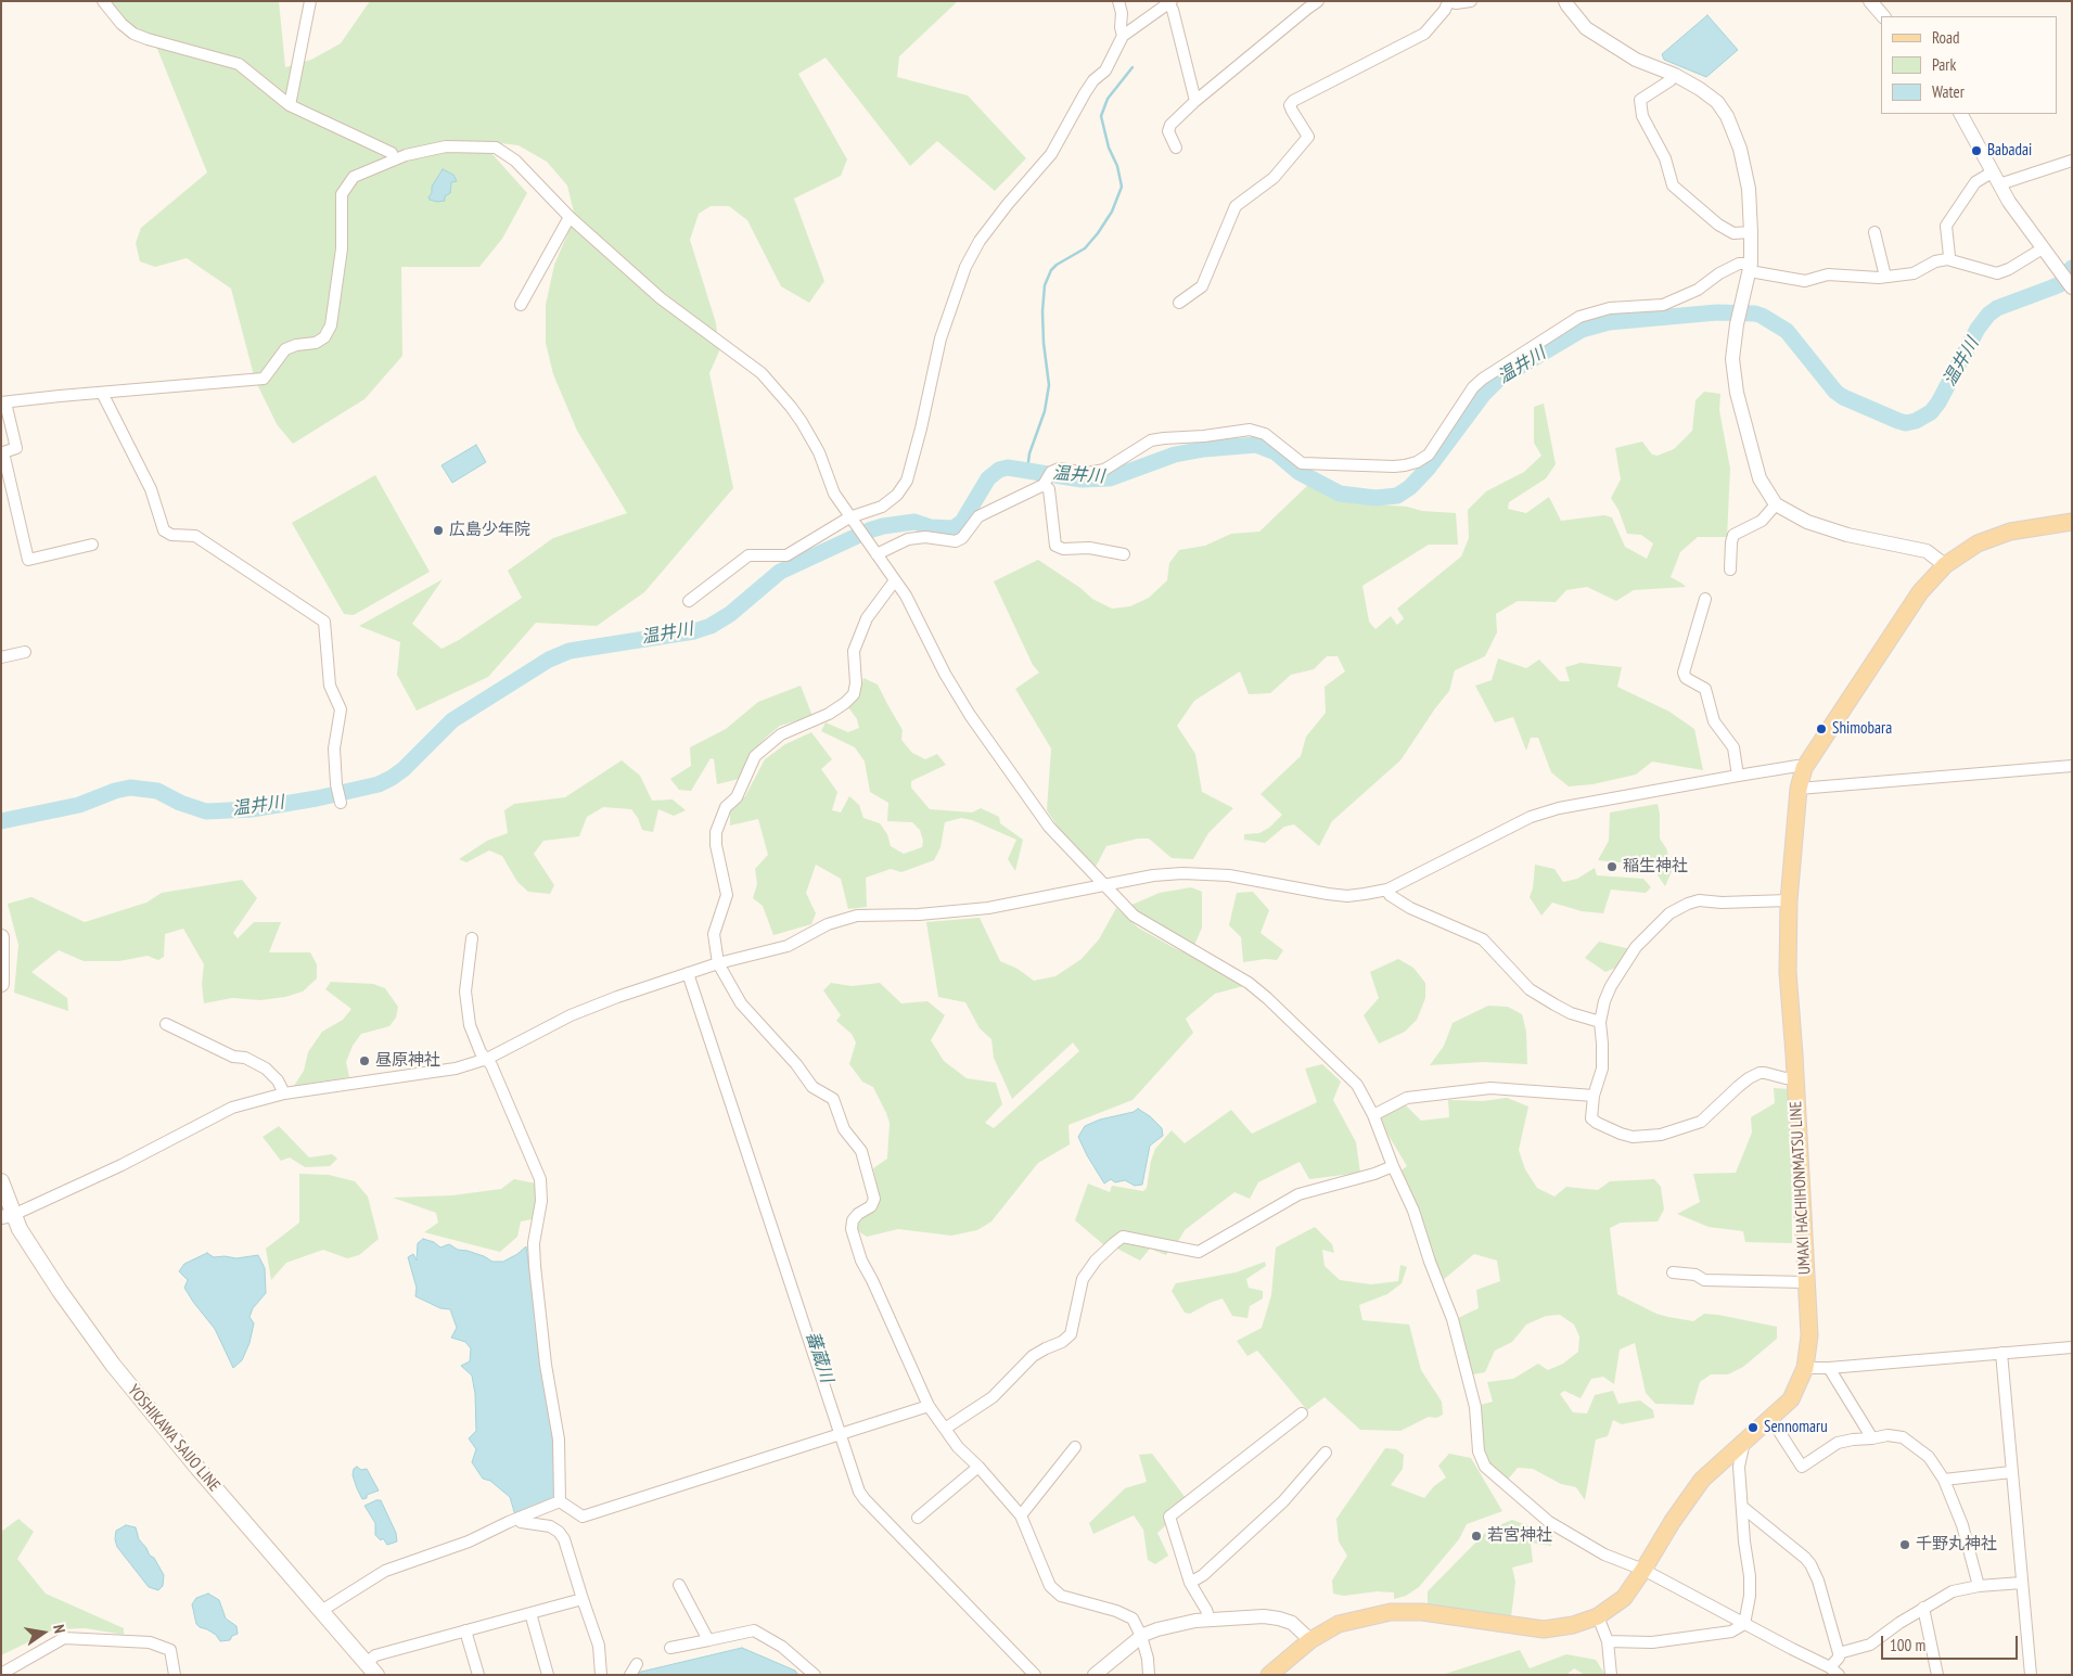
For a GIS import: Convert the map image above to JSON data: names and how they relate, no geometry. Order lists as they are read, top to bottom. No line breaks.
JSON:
{"streets":{"main road":["UMAKI HACHIHONMATSU LINE","YOSHIKAWA SAIJO LINE"]},"water":["温井川","蕃蔵川"],"places":["Babadai","広島少年院","Shimobara","稲生神社","昼原神社","Sennomaru","若宮神社","千野丸神社"],"legend":["Road","Park","Water"],"scale_bar":"100 m","north":"right"}
